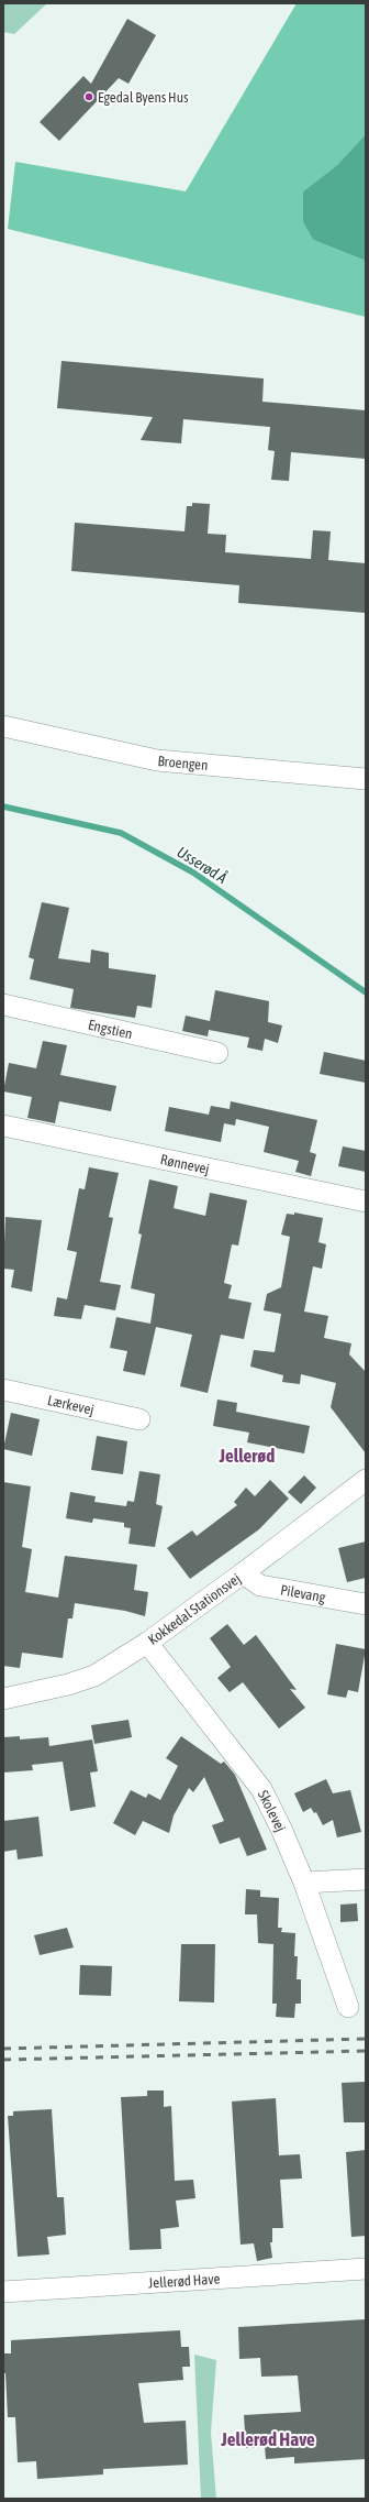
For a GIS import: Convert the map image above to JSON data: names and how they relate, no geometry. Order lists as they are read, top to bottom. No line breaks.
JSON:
{"streets":{"street":["Broengen","Engstien","Rønnevej","Lærkevej","Pilevang","Kokkedal Stationsvej","Skolevej","Jellerød Have"]},"crossings":[["Pilevang","Kokkedal Stationsvej"],["Kokkedal Stationsvej","Skolevej"]],"districts":["Jellerød","Jellerød Have"],"water":["Usserød Å"],"places":["Egedal Byens Hus"]}
